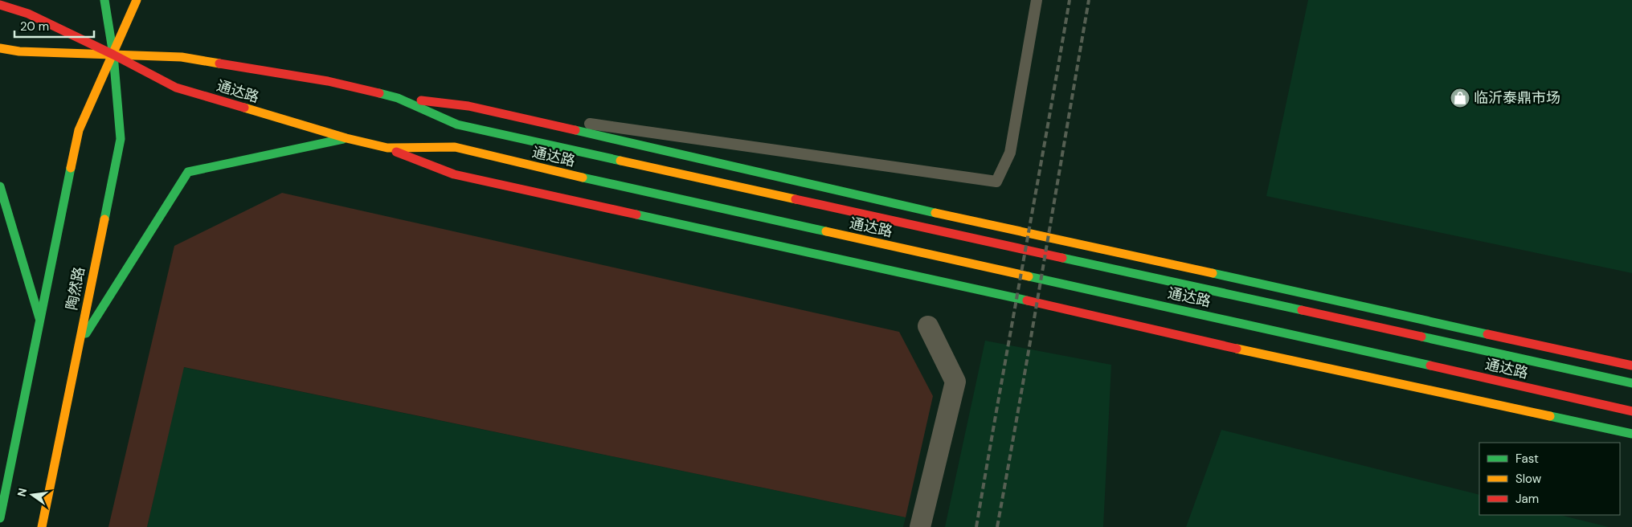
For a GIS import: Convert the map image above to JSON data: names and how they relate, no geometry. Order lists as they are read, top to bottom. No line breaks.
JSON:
{"streets":{"main road":["通达路","陶然路"]},"crossings":[["通达路","陶然路"]],"places":{"shop":["临沂泰鼎市场"]},"legend":["Fast","Slow","Jam"],"scale_bar":"20 m","north":"left"}
